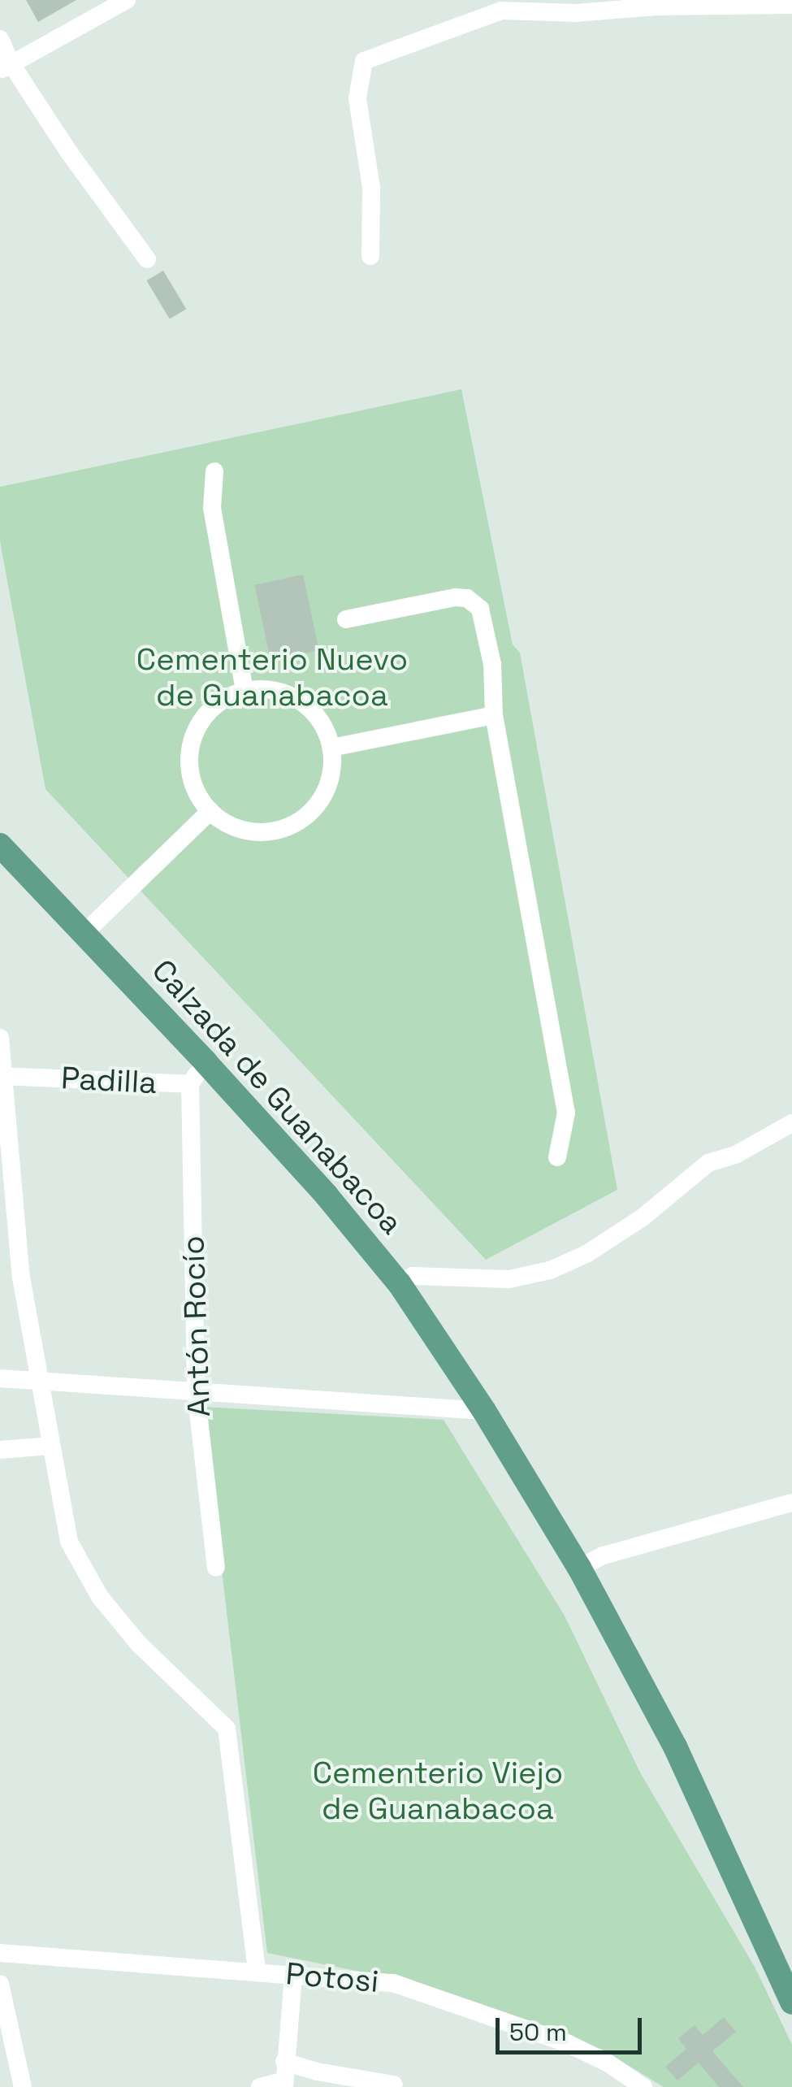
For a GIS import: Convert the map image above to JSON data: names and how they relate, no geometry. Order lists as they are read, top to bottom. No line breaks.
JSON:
{"streets":{"main road":["Calzada de Guanabacoa"],"street":["Padilla","Antón Rocío","Potosi"]},"crossings":[["Padilla","Calzada de Guanabacoa"],["Padilla","Antón Rocío"]],"parks":["Cementerio Nuevo de Guanabacoa","Cementerio Viejo de Guanabacoa"],"scale_bar":"50 m"}
